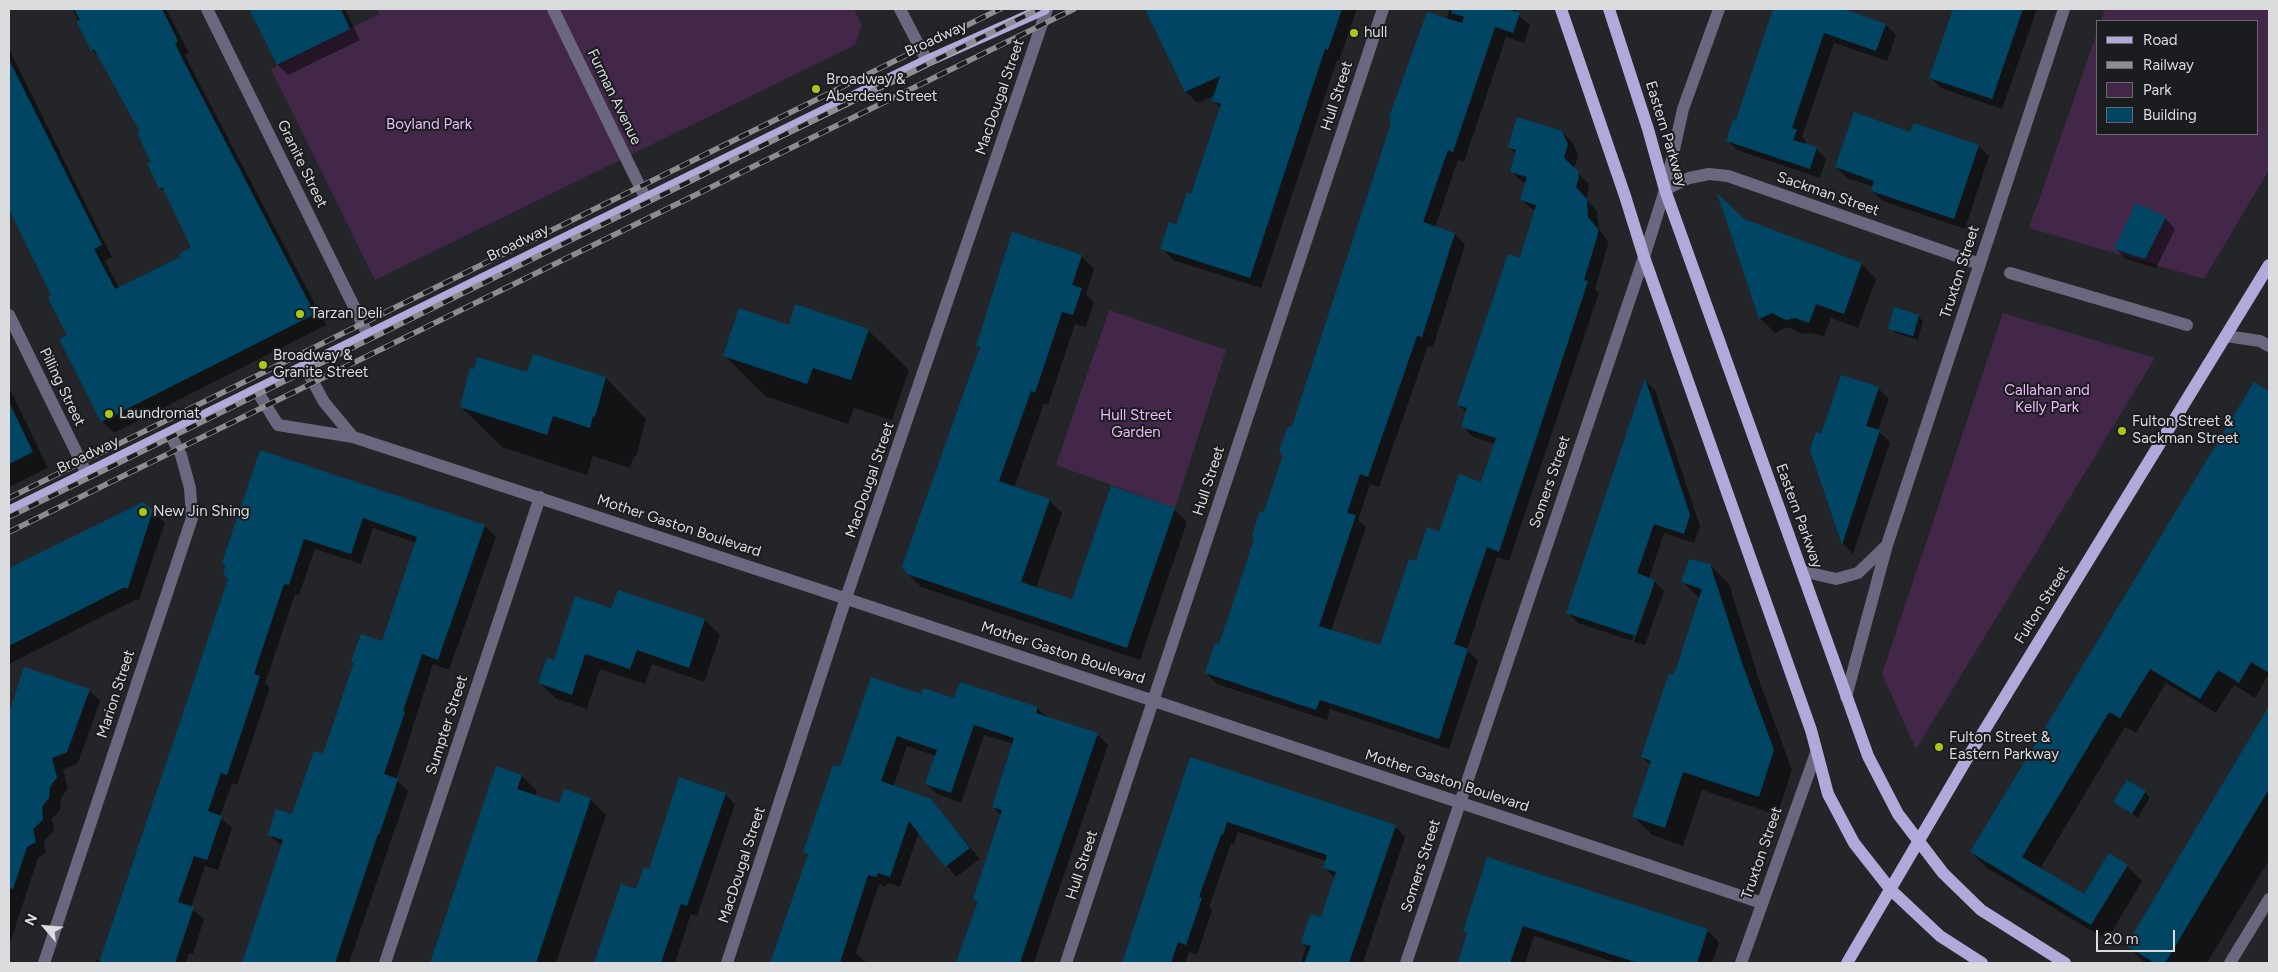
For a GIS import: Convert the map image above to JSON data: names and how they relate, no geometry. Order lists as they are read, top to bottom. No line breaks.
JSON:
{"streets":{"main road":["Broadway","Eastern Parkway","Fulton Street"],"street":["Hull Street","Furman Avenue","MacDougal Street","Granite Street","Sackman Street","Truxton Street","Pilling Street","Somers Street","Mother Gaston Boulevard","Marion Street","Sumpter Street"]},"crossings":[["Broadway","Furman Avenue"],["Broadway","MacDougal Street"],["Broadway","Granite Street"],["Broadway","Pilling Street"],["Broadway","Mother Gaston Boulevard"],["Broadway","Marion Street"],["Hull Street","Mother Gaston Boulevard"],["MacDougal Street","Mother Gaston Boulevard"],["Eastern Parkway","Sackman Street"],["Eastern Parkway","Truxton Street"],["Eastern Parkway","Somers Street"],["Eastern Parkway","Fulton Street"],["Sackman Street","Truxton Street"],["Sackman Street","Somers Street"],["Truxton Street","Mother Gaston Boulevard"],["Somers Street","Mother Gaston Boulevard"],["Mother Gaston Boulevard","Sumpter Street"]],"parks":["Boyland Park","Callahan and Kelly Park","Hull Street Garden"],"places":["hull","Broadway & Aberdeen Street","Tarzan Deli","Broadway & Granite Street","Laundromat","Fulton Street & Sackman Street","New Jin Shing","Fulton Street & Eastern Parkway"],"legend":["Road","Railway","Park","Building"],"scale_bar":"20 m","north":"top left"}
